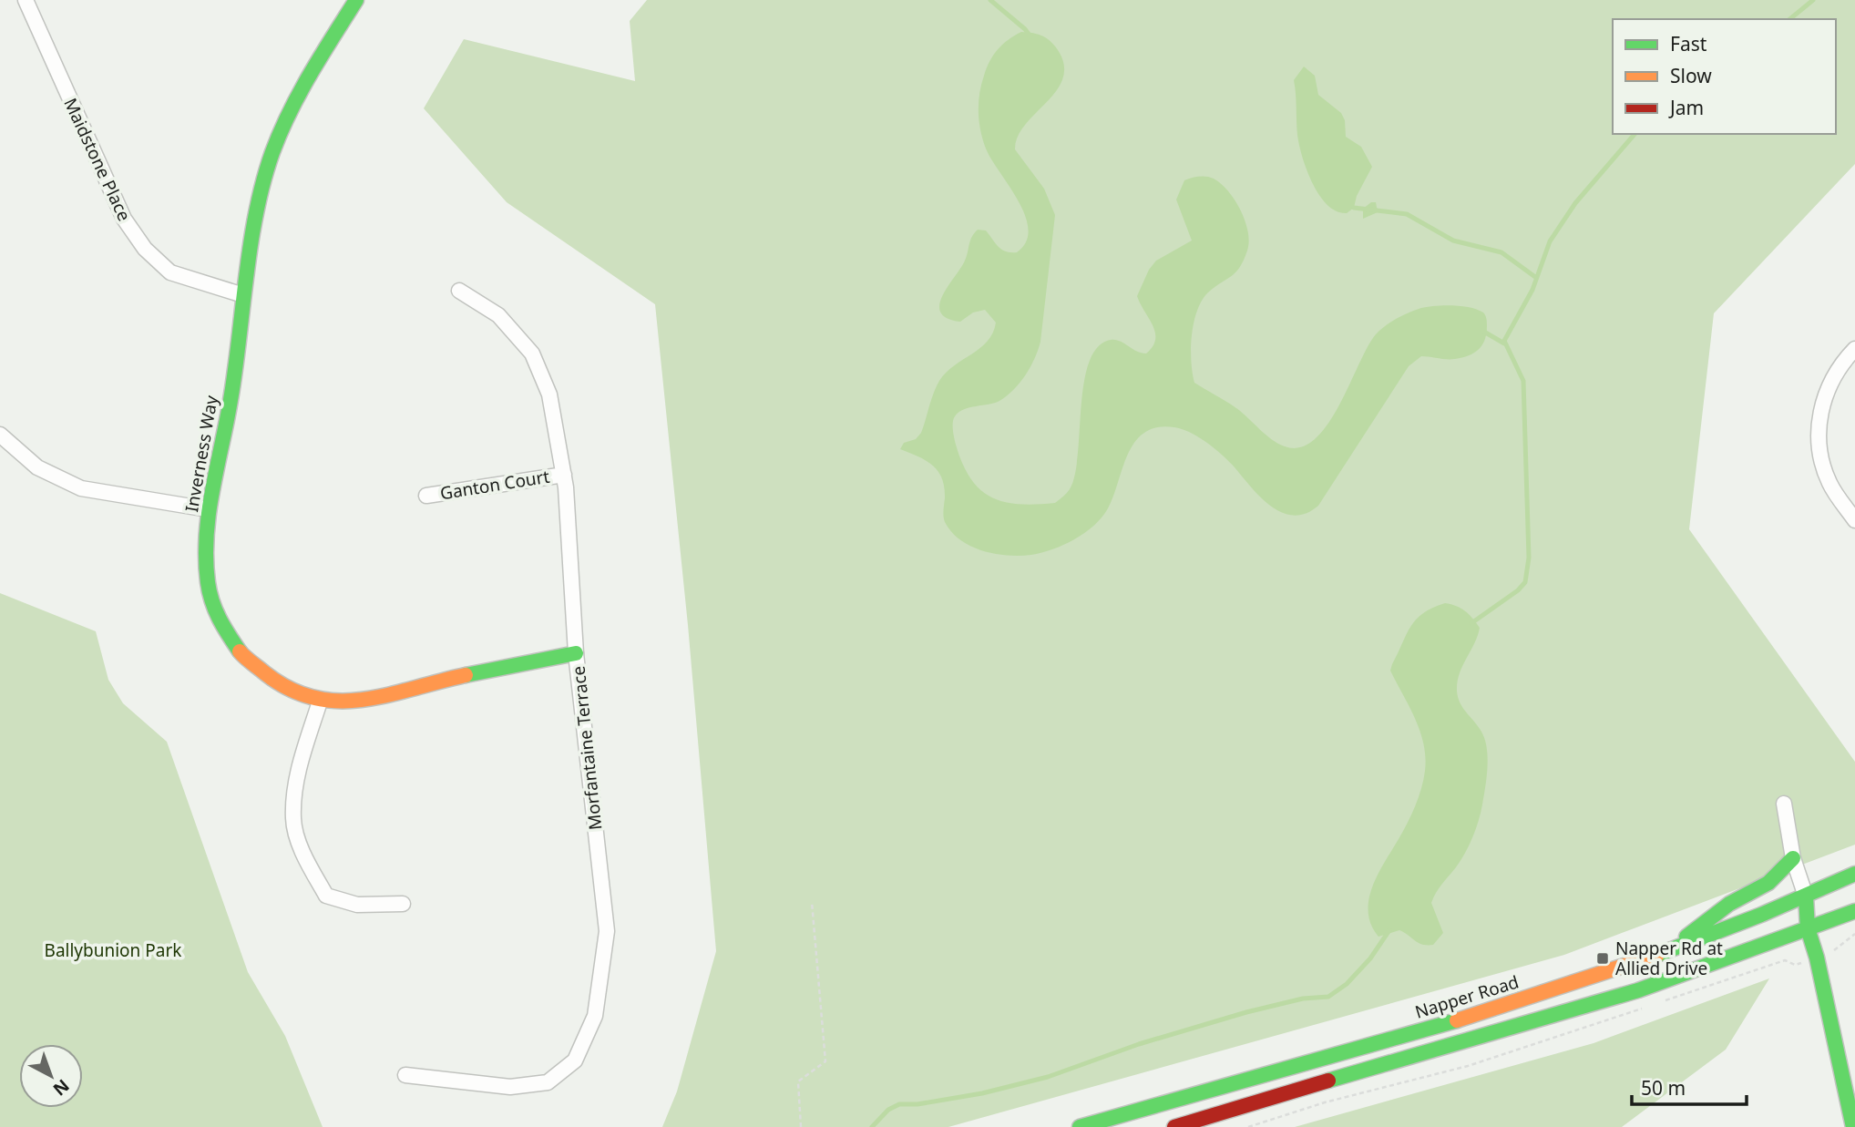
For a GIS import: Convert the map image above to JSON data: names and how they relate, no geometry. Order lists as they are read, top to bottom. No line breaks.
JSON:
{"streets":{"main road":["Inverness Way","Napper Road"],"street":["Maidstone Place","Ganton Court","Morfantaine Terrace"]},"crossings":[["Maidstone Place","Inverness Way"],["Inverness Way","Morfantaine Terrace"],["Ganton Court","Morfantaine Terrace"]],"parks":["Ballybunion Park"],"places":{"transit":["Napper Rd at Allied Drive"]},"legend":["Fast","Slow","Jam"],"scale_bar":"50 m","north":"bottom right"}
